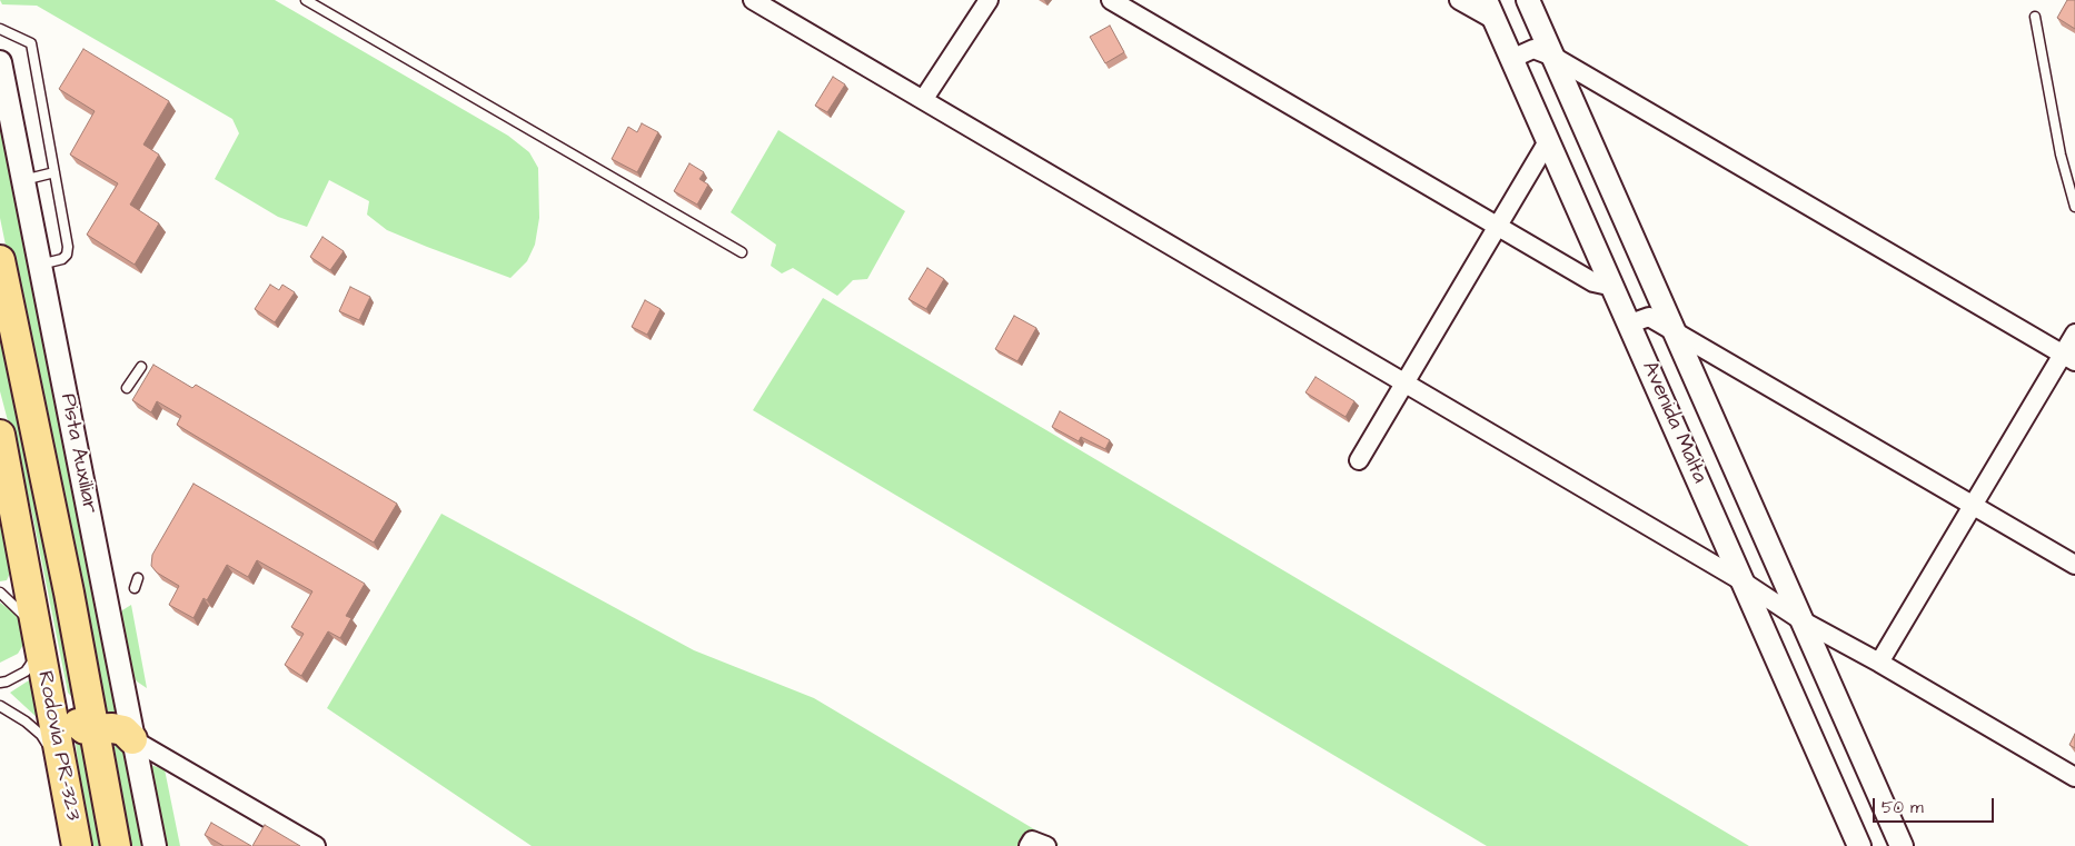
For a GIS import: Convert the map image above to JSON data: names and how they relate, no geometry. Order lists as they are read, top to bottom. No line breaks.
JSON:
{"streets":{"highway":["Rodovia PR-323"],"street":["Avenida Malta","Pista Auxiliar"]},"crossings":[["Pista Auxiliar","Rodovia PR-323"]],"scale_bar":"50 m"}
